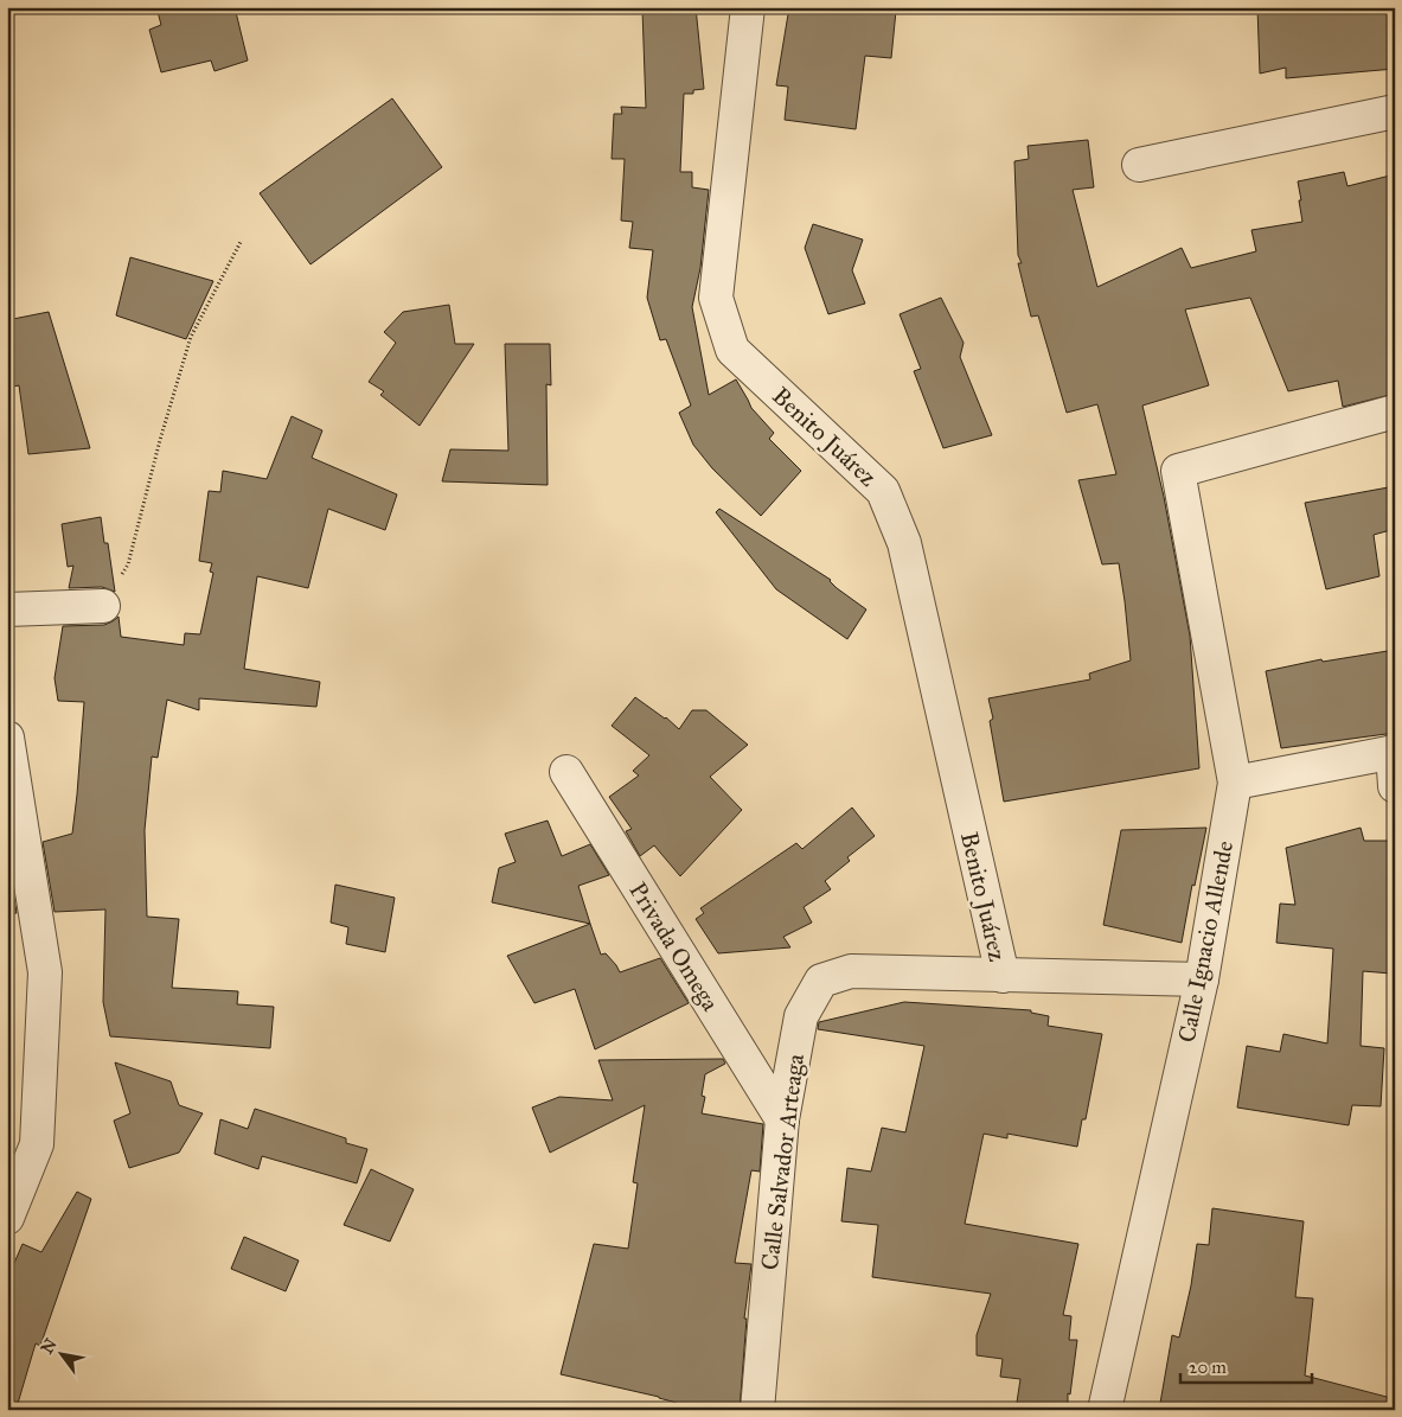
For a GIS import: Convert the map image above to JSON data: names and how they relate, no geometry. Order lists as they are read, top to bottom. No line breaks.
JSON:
{"streets":{"street":["Benito Juárez","Calle Ignacio Allende","Privada Omega","Calle Salvador Arteaga"]},"crossings":[["Benito Juárez","Calle Salvador Arteaga"],["Calle Ignacio Allende","Calle Salvador Arteaga"],["Privada Omega","Calle Salvador Arteaga"]],"scale_bar":"20 m","north":"top left"}
